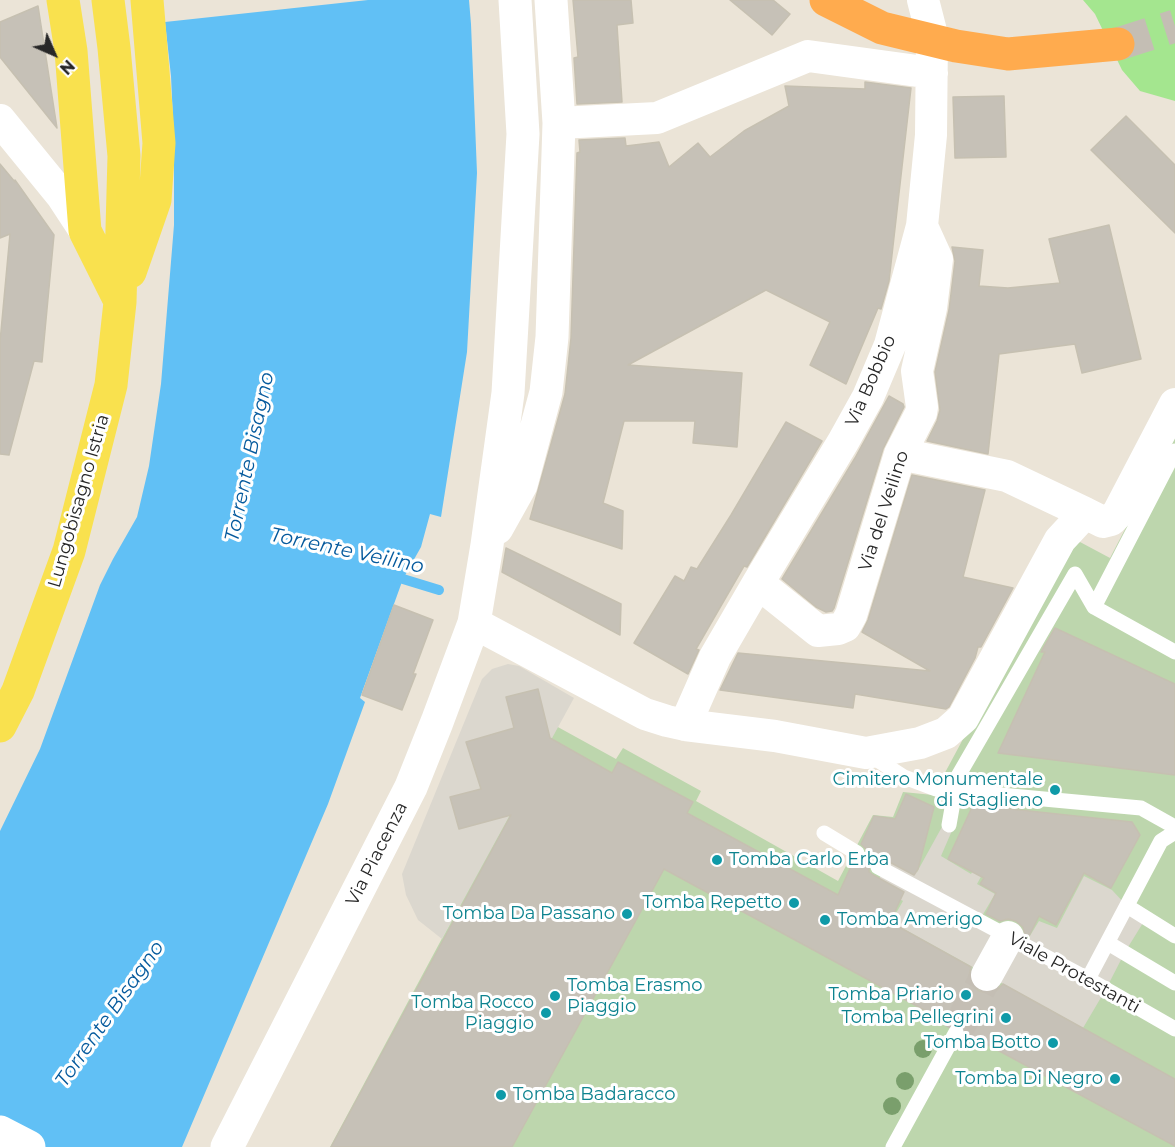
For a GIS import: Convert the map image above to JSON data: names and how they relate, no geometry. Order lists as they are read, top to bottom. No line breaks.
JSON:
{"streets":{"main road":["Lungobisagno Istria","Via Piacenza"],"street":["Via Bobbio","Via del Veilino"],"lane":["Viale Protestanti"]},"crossings":[["Via Bobbio","Via del Veilino"]],"water":["Torrente Bisagno","Torrente Veilino"],"places":["Cimitero Monumentale di Staglieno","Tomba Carlo Erba","Tomba Repetto","Tomba Da Passano","Tomba Amerigo","Tomba Priario","Tomba Erasmo Piaggio","Tomba Rocco Piaggio","Tomba Pellegrini","Tomba Botto","Tomba Di Negro","Tomba Badaracco"],"north":"bottom right"}
